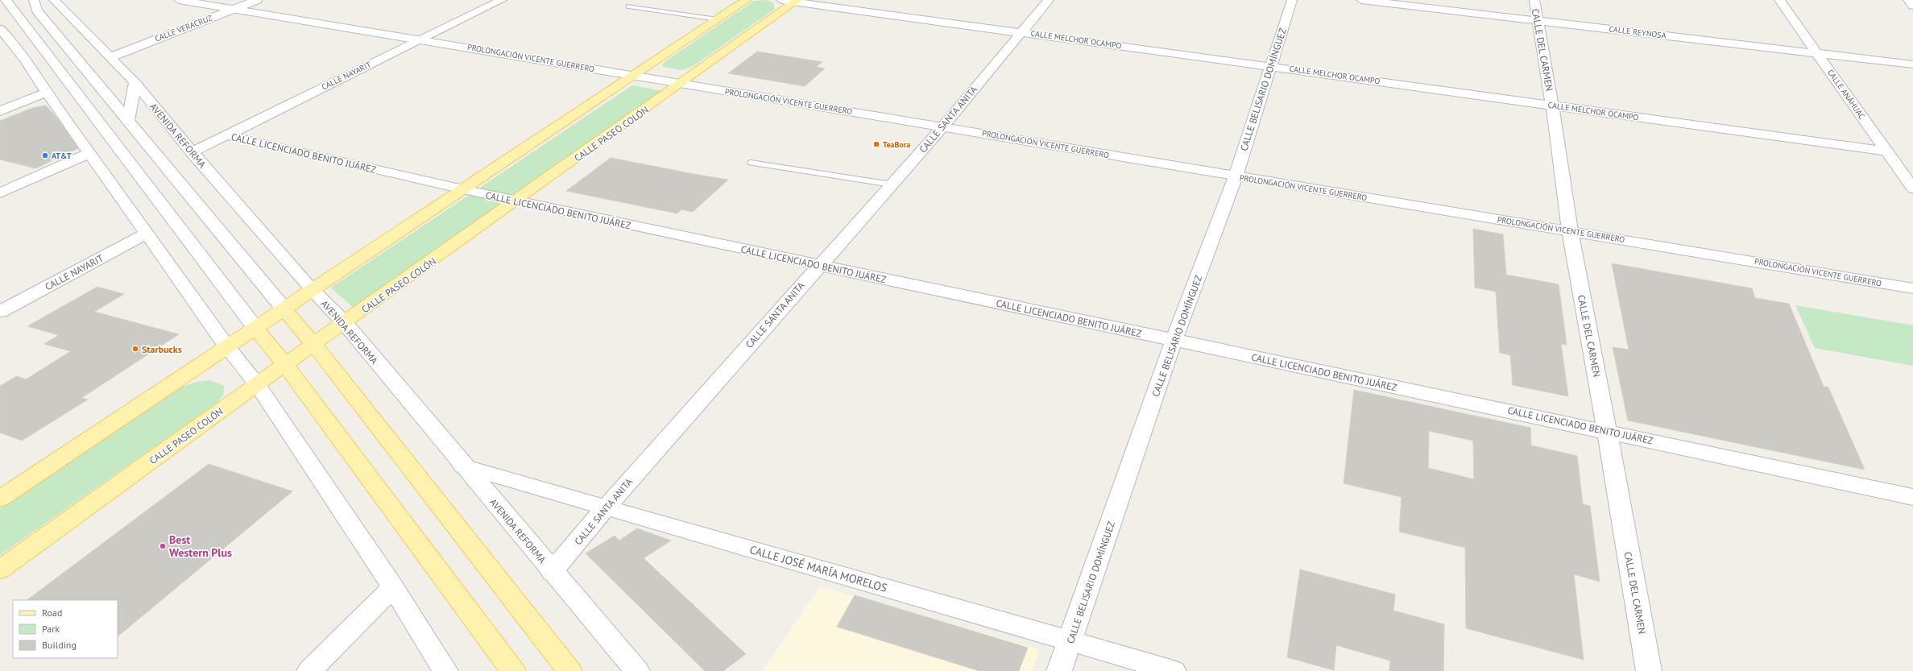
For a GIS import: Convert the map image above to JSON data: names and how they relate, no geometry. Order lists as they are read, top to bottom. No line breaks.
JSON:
{"streets":{"main road":["CALLE PASEO COLÓN"],"street":["CALLE VERACRUZ","CALLE REYNOSA","CALLE MELCHOR OCAMPO","CALLE DEL CARMEN","PROLONGACIÓN VICENTE GUERRERO","CALLE NAYARIT","CALLE BELISARIO DOMÍNGUEZ","CALLE ANÁHUAC","CALLE SANTA ANITA","AVENIDA REFORMA","CALLE LICENCIADO BENITO JUÁREZ","CALLE JOSÉ MARÍA MORELOS"]},"crossings":[["CALLE VERACRUZ","PROLONGACIÓN VICENTE GUERRERO"],["CALLE VERACRUZ","AVENIDA REFORMA"],["CALLE REYNOSA","CALLE DEL CARMEN"],["CALLE REYNOSA","CALLE ANÁHUAC"],["CALLE MELCHOR OCAMPO","CALLE DEL CARMEN"],["CALLE MELCHOR OCAMPO","CALLE BELISARIO DOMÍNGUEZ"],["CALLE MELCHOR OCAMPO","CALLE ANÁHUAC"],["CALLE MELCHOR OCAMPO","CALLE SANTA ANITA"],["CALLE MELCHOR OCAMPO","CALLE PASEO COLÓN"],["CALLE DEL CARMEN","PROLONGACIÓN VICENTE GUERRERO"],["CALLE DEL CARMEN","CALLE LICENCIADO BENITO JUÁREZ"],["PROLONGACIÓN VICENTE GUERRERO","CALLE NAYARIT"],["PROLONGACIÓN VICENTE GUERRERO","CALLE BELISARIO DOMÍNGUEZ"],["PROLONGACIÓN VICENTE GUERRERO","CALLE SANTA ANITA"],["PROLONGACIÓN VICENTE GUERRERO","CALLE PASEO COLÓN"],["CALLE NAYARIT","AVENIDA REFORMA"],["CALLE NAYARIT","CALLE LICENCIADO BENITO JUÁREZ"],["CALLE BELISARIO DOMÍNGUEZ","CALLE LICENCIADO BENITO JUÁREZ"],["CALLE BELISARIO DOMÍNGUEZ","CALLE JOSÉ MARÍA MORELOS"],["CALLE SANTA ANITA","AVENIDA REFORMA"],["CALLE SANTA ANITA","CALLE LICENCIADO BENITO JUÁREZ"],["CALLE SANTA ANITA","CALLE JOSÉ MARÍA MORELOS"],["CALLE PASEO COLÓN","AVENIDA REFORMA"],["CALLE PASEO COLÓN","CALLE LICENCIADO BENITO JUÁREZ"],["AVENIDA REFORMA","CALLE JOSÉ MARÍA MORELOS"]],"places":["TeaBora","AT&T","Starbucks","Best Western Plus"],"legend":["Road","Park","Building"]}
